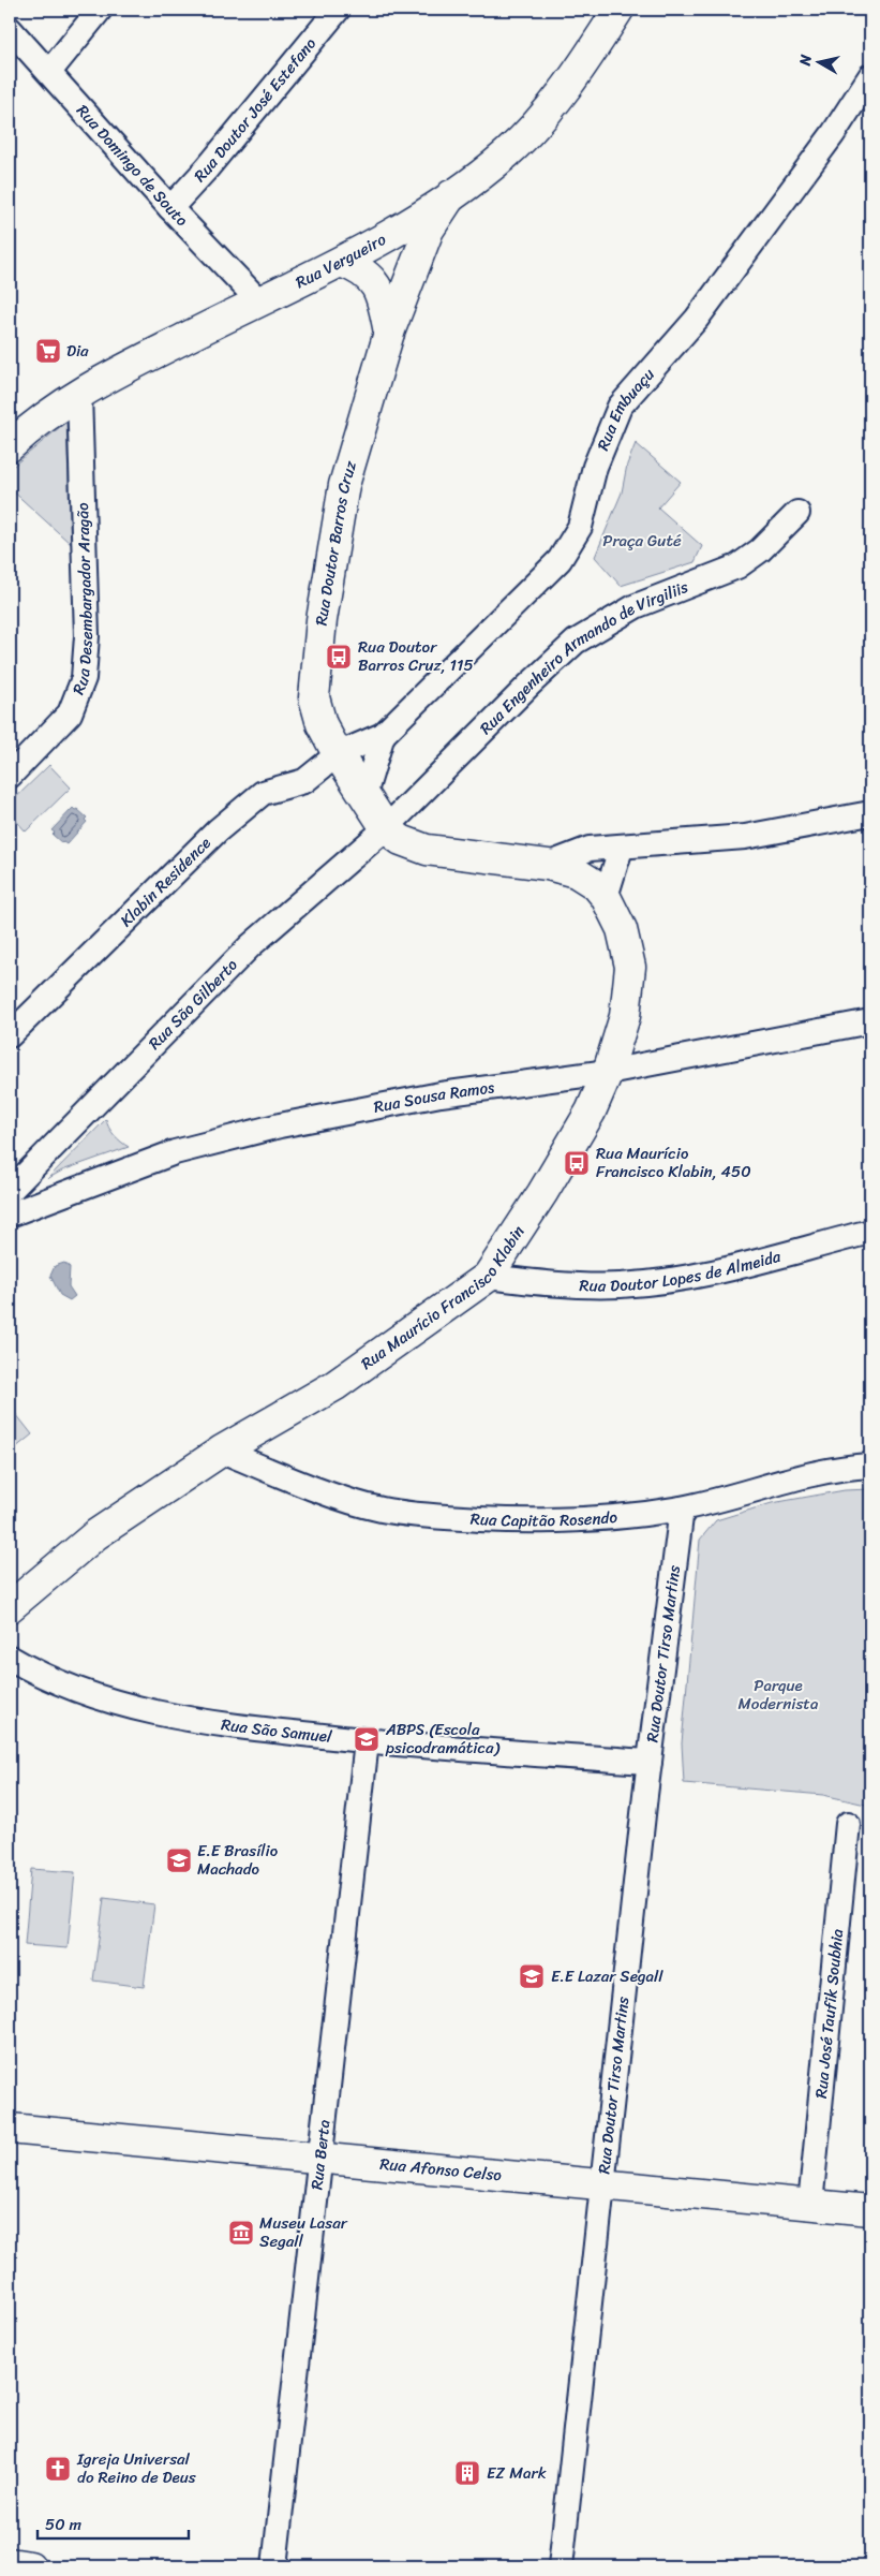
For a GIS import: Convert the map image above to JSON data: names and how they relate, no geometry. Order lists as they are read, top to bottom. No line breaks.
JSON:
{"streets":{"street":["Rua Doutor José Estefano","Rua Domingo de Souto","Rua Vergueiro","Rua Embuaçu","Rua Doutor Barros Cruz","Rua Desembargador Aragão","Rua Engenheiro Armando de Virgiliis","Klabin Residence","Rua São Gilberto","Rua Sousa Ramos","Rua Doutor Lopes de Almeida","Rua Maurício Francisco Klabin","Rua Capitão Rosendo","Rua Doutor Tirso Martins","Rua São Samuel","Rua José Taufik Soubhia","Rua Berta","Rua Afonso Celso"]},"crossings":[["Rua Doutor José Estefano","Rua Domingo de Souto"],["Rua Domingo de Souto","Rua Vergueiro"],["Rua Vergueiro","Rua Doutor Barros Cruz"],["Rua Vergueiro","Rua Desembargador Aragão"],["Rua Embuaçu","Rua Doutor Barros Cruz"],["Rua Embuaçu","Klabin Residence"],["Rua Doutor Barros Cruz","Rua Engenheiro Armando de Virgiliis"],["Rua Doutor Barros Cruz","Klabin Residence"],["Rua Doutor Barros Cruz","Rua São Gilberto"],["Rua Doutor Barros Cruz","Rua Maurício Francisco Klabin"],["Rua Engenheiro Armando de Virgiliis","Rua São Gilberto"],["Rua Engenheiro Armando de Virgiliis","Rua Maurício Francisco Klabin"],["Rua São Gilberto","Rua Maurício Francisco Klabin"],["Rua Sousa Ramos","Rua Maurício Francisco Klabin"],["Rua Doutor Lopes de Almeida","Rua Maurício Francisco Klabin"],["Rua Maurício Francisco Klabin","Rua Capitão Rosendo"],["Rua Capitão Rosendo","Rua Doutor Tirso Martins"],["Rua Doutor Tirso Martins","Rua São Samuel"],["Rua Doutor Tirso Martins","Rua Afonso Celso"],["Rua São Samuel","Rua Berta"],["Rua José Taufik Soubhia","Rua Afonso Celso"],["Rua Berta","Rua Afonso Celso"]],"parks":["Praça Guté","Parque Modernista"],"places":{"supermarket":["Dia"],"bus stop":["Rua Doutor Barros Cruz, 115","Rua Maurício Francisco Klabin, 450"],"school or university":["ABPS (Escola psicodramática)","E.E Brasílio Machado","E.E Lazar Segall"],"museum":["Museu Lasar Segall"],"church":["Igreja Universal do Reino de Deus"],"building":["EZ Mark"]},"scale_bar":"50 m","north":"left"}
